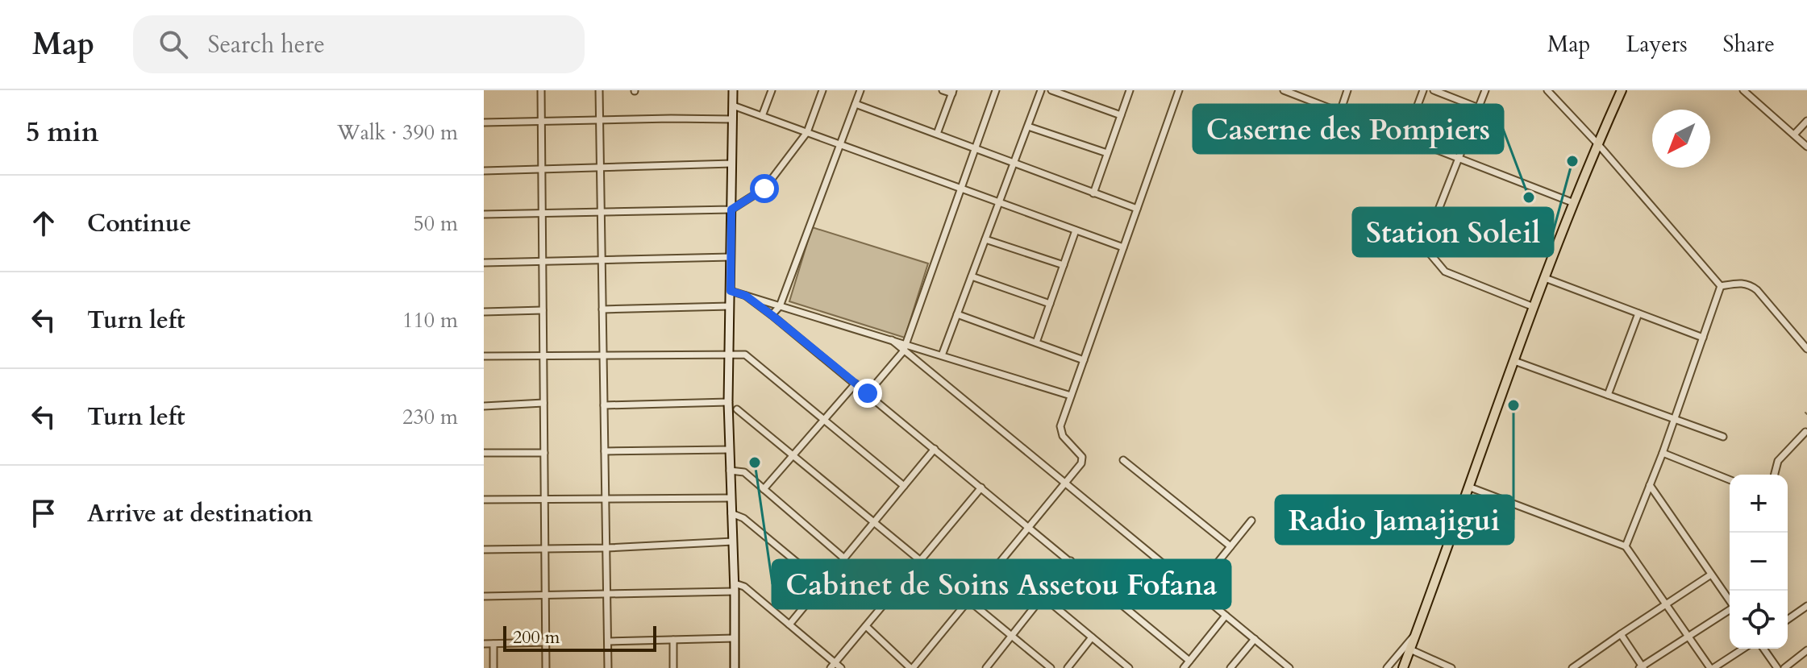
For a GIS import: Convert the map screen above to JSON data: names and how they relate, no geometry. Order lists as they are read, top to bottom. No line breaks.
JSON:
{"places":["Station Soleil","Caserne des Pompiers","Radio Jamajigui","Cabinet de Soins Assetou Fofana"],"scale_bar":"200 m","north":"bottom left","page":{"header":"Map","search":"Search here","nav":["Map","Layers","Share"],"heading":["5 min","Walk · 390 m"],"list":[["Continue","50 m"],["Turn left","110 m"],["Turn left","230 m"],"Arrive at destination"],"map_buttons":["+","−"],"scale":"200 m"}}
